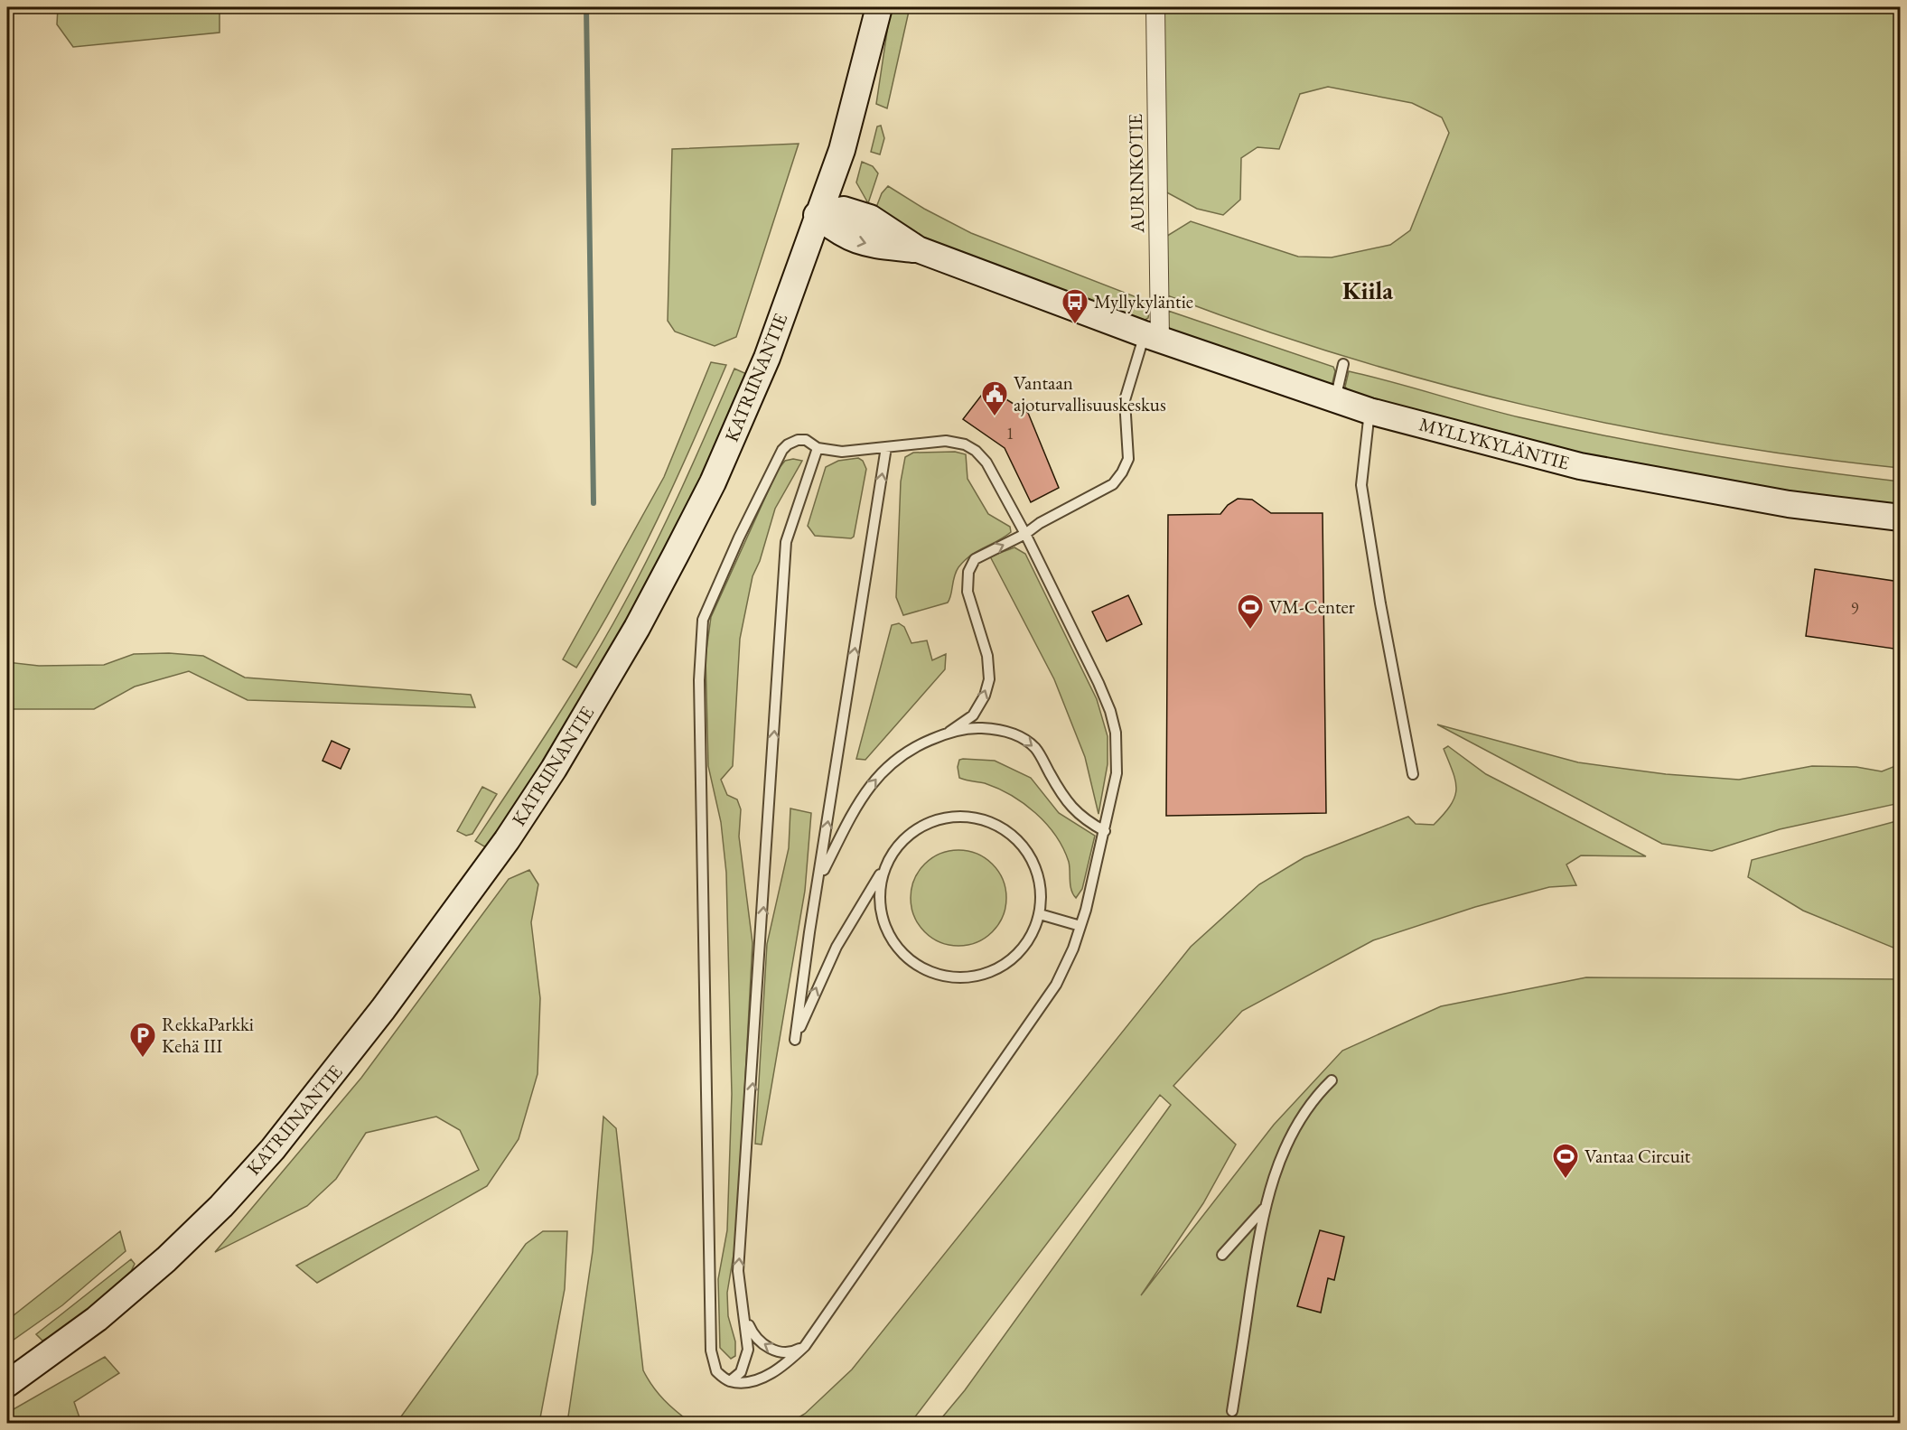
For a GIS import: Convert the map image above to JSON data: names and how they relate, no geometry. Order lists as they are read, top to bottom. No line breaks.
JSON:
{"streets":{"main road":["KATRIINANTIE","MYLLYKYLÄNTIE"],"street":["AURINKOTIE"]},"crossings":[["AURINKOTIE","MYLLYKYLÄNTIE"],["KATRIINANTIE","MYLLYKYLÄNTIE"]],"districts":["Kiila"],"places":{"bus stop":["Myllykyläntie"],"public building":["Vantaan ajoturvallisuuskeskus"],"sports":["VM-Center","Vantaa Circuit"],"parking":["RekkaParkki Kehä III"]},"house_numbers":["1","9"]}
